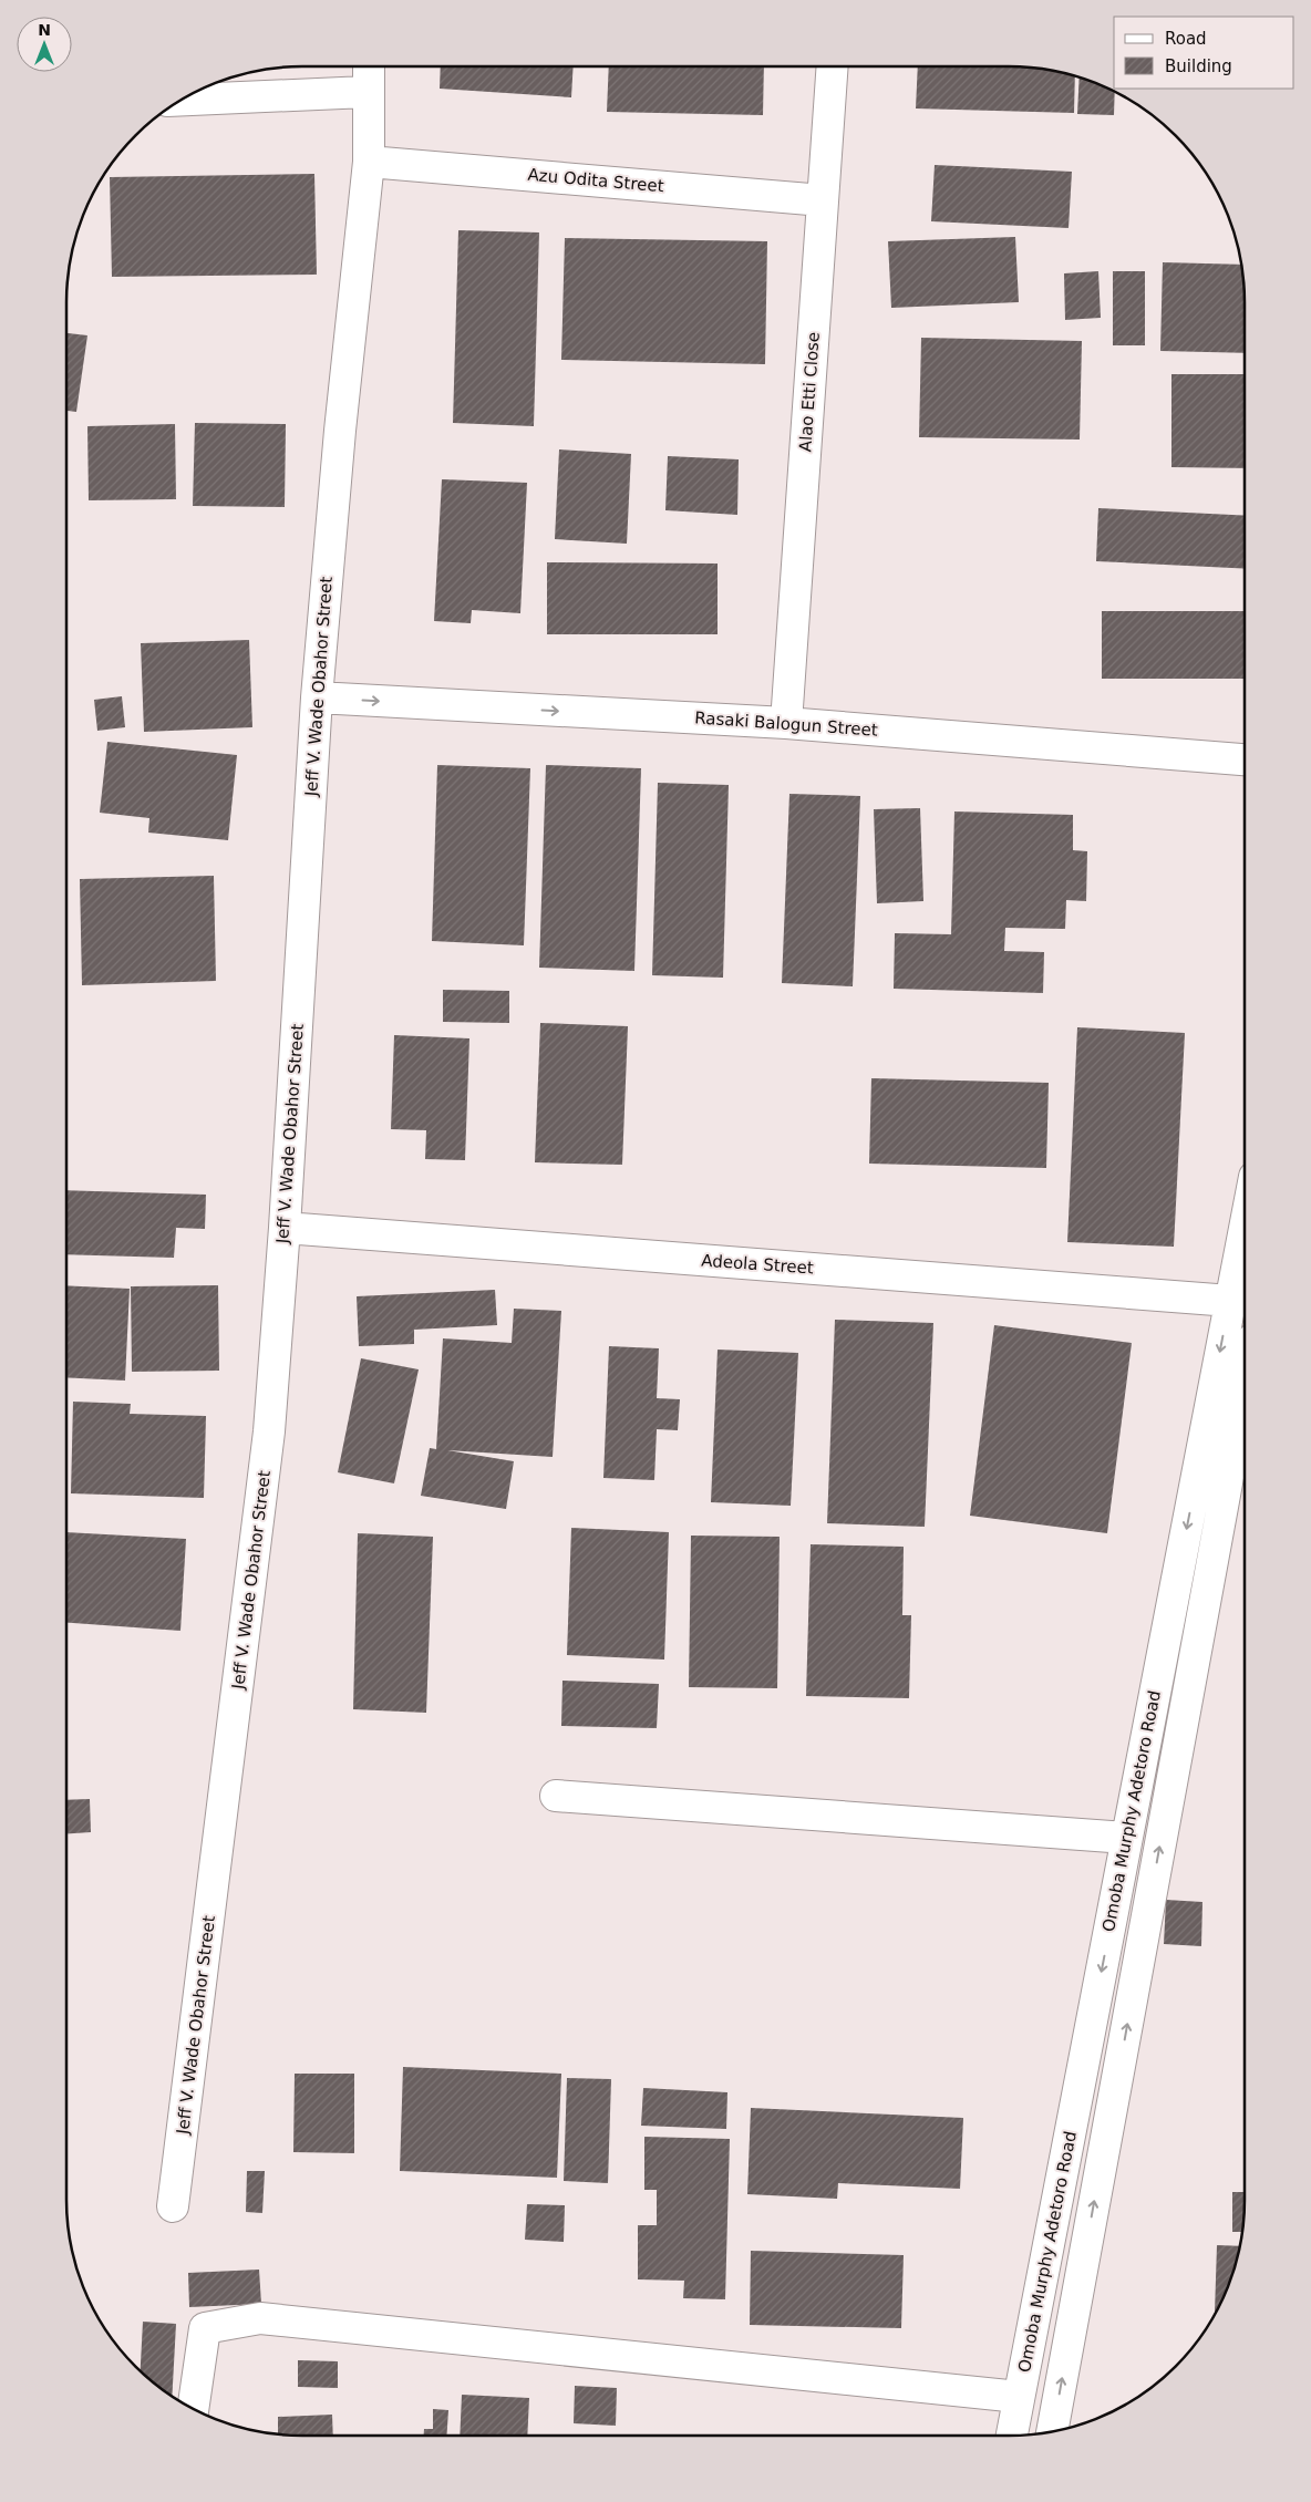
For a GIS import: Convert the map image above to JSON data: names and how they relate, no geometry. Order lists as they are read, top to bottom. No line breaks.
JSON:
{"streets":{"street":["Azu Odita Street","Alao Etti Close","Jeff V. Wade Obahor Street","Rasaki Balogun Street","Adeola Street","Omoba Murphy Adetoro Road"]},"crossings":[["Azu Odita Street","Alao Etti Close"],["Azu Odita Street","Jeff V. Wade Obahor Street"],["Alao Etti Close","Rasaki Balogun Street"],["Jeff V. Wade Obahor Street","Rasaki Balogun Street"],["Jeff V. Wade Obahor Street","Adeola Street"],["Adeola Street","Omoba Murphy Adetoro Road"]],"one_way":["Rasaki Balogun Street"],"legend":["Road","Building"],"north":"top"}
